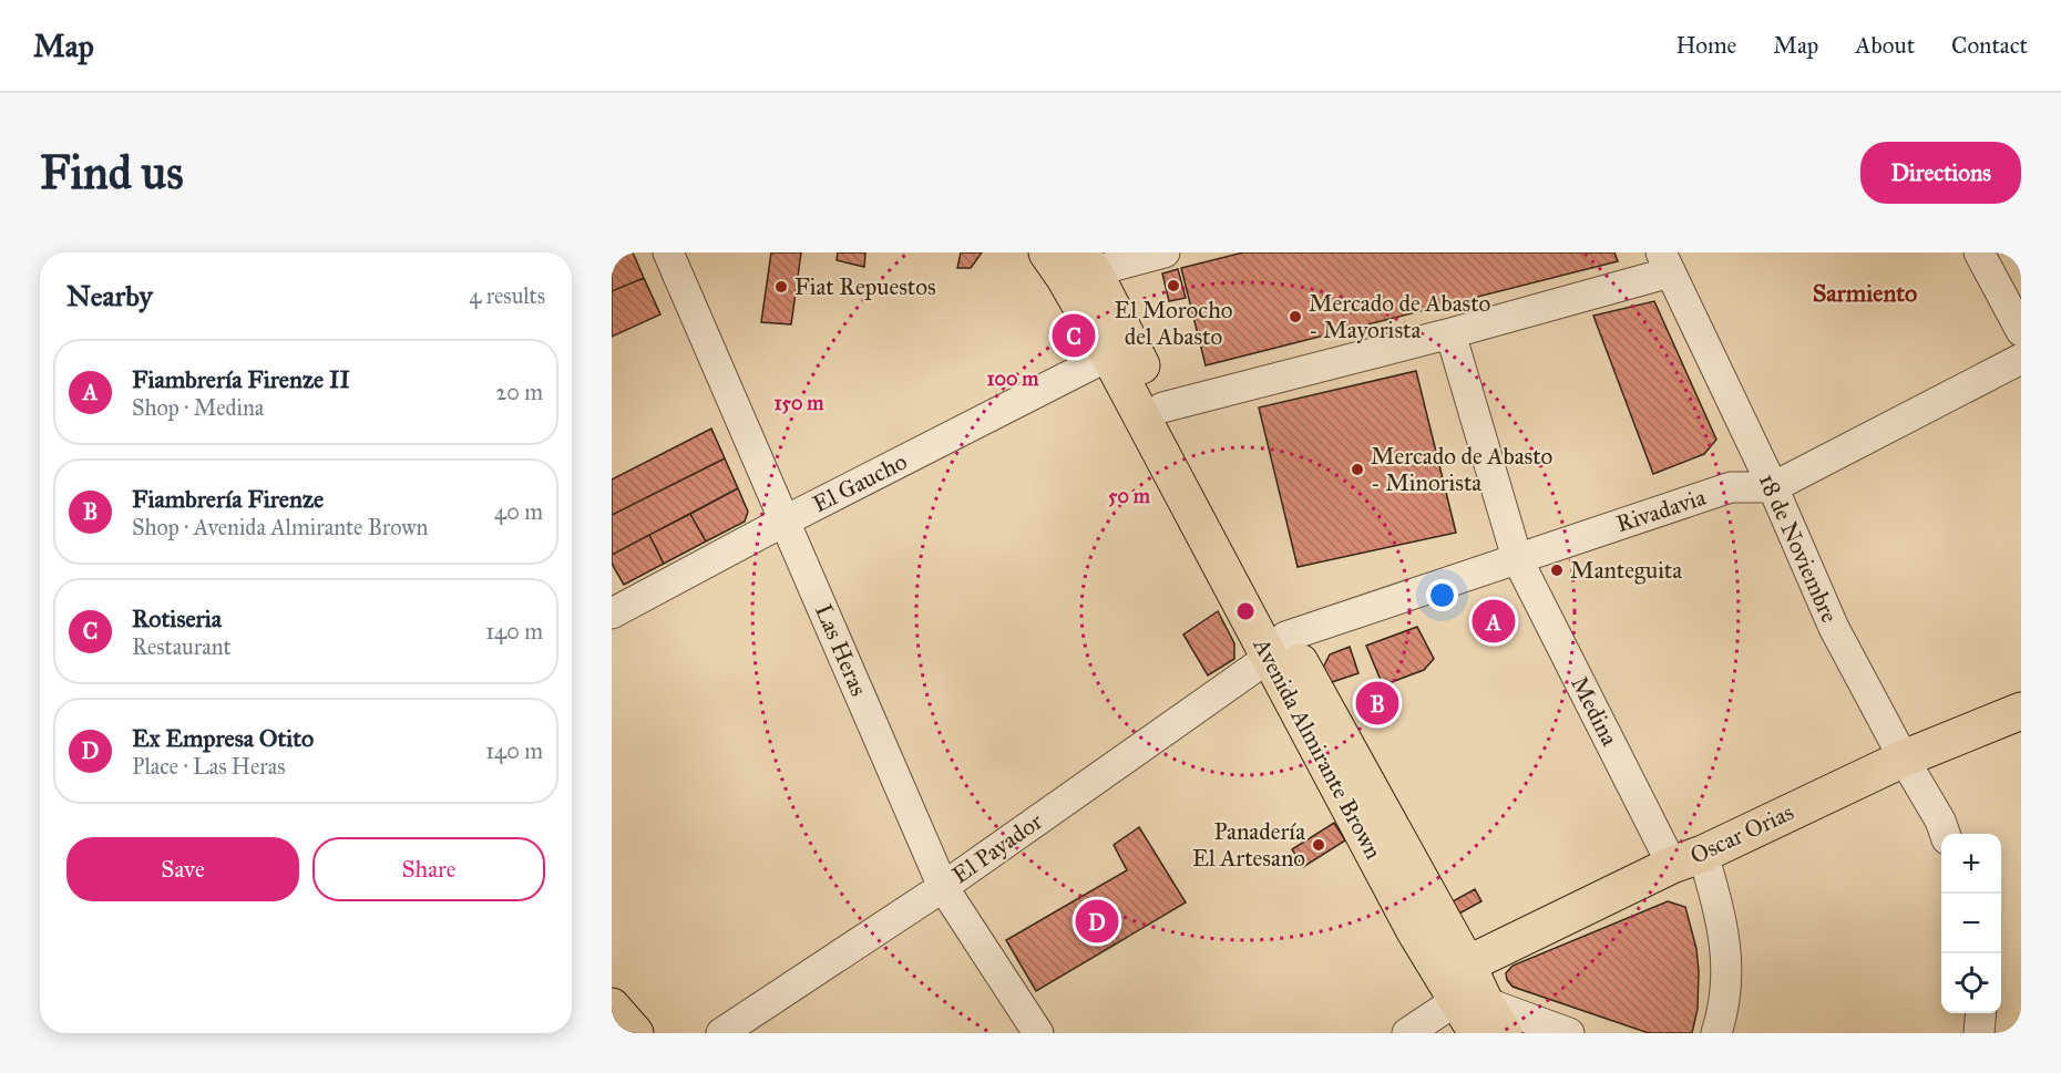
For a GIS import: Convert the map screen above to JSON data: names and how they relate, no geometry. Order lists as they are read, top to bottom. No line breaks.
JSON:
{"streets":{"main road":["Avenida Almirante Brown","Oscar Orias"],"street":["El Gaucho","Rivadavia","18 de Noviembre","Las Heras","Medina","El Payador"]},"crossings":[["El Gaucho","Las Heras"],["El Gaucho","Avenida Almirante Brown"],["Rivadavia","18 de Noviembre"],["Rivadavia","Medina"],["Rivadavia","Avenida Almirante Brown"],["Rivadavia","El Payador"],["18 de Noviembre","Oscar Orias"],["Las Heras","El Payador"],["Medina","Oscar Orias"],["Avenida Almirante Brown","Oscar Orias"],["Avenida Almirante Brown","El Payador"]],"districts":["Sarmiento"],"places":["El Morocho del Abasto","Fiat Repuestos","Mercado de Abasto - Mayorista","Mercado de Abasto - Minorista","Manteguita","Panadería El Artesano"],"page":{"header":"Map","nav":["Home","Map","About","Contact"],"buttons":["Directions",["Save","Share"]],"title":"Find us","heading":["Nearby","4 results"],"pins":["C","A","B","D"],"list":[{"mark":"A","name":"Fiambrería Firenze II","note":"Shop · Medina","value":"20 m"},{"mark":"B","name":"Fiambrería Firenze","note":"Shop · Avenida Almirante Brown","value":"40 m"},{"mark":"C","name":"Rotiseria","note":"Restaurant","value":"140 m"},{"mark":"D","name":"Ex Empresa Otito","note":"Place · Las Heras","value":"140 m"}],"map_buttons":["+","−"]},"rings":["100 m","150 m","50 m"]}
